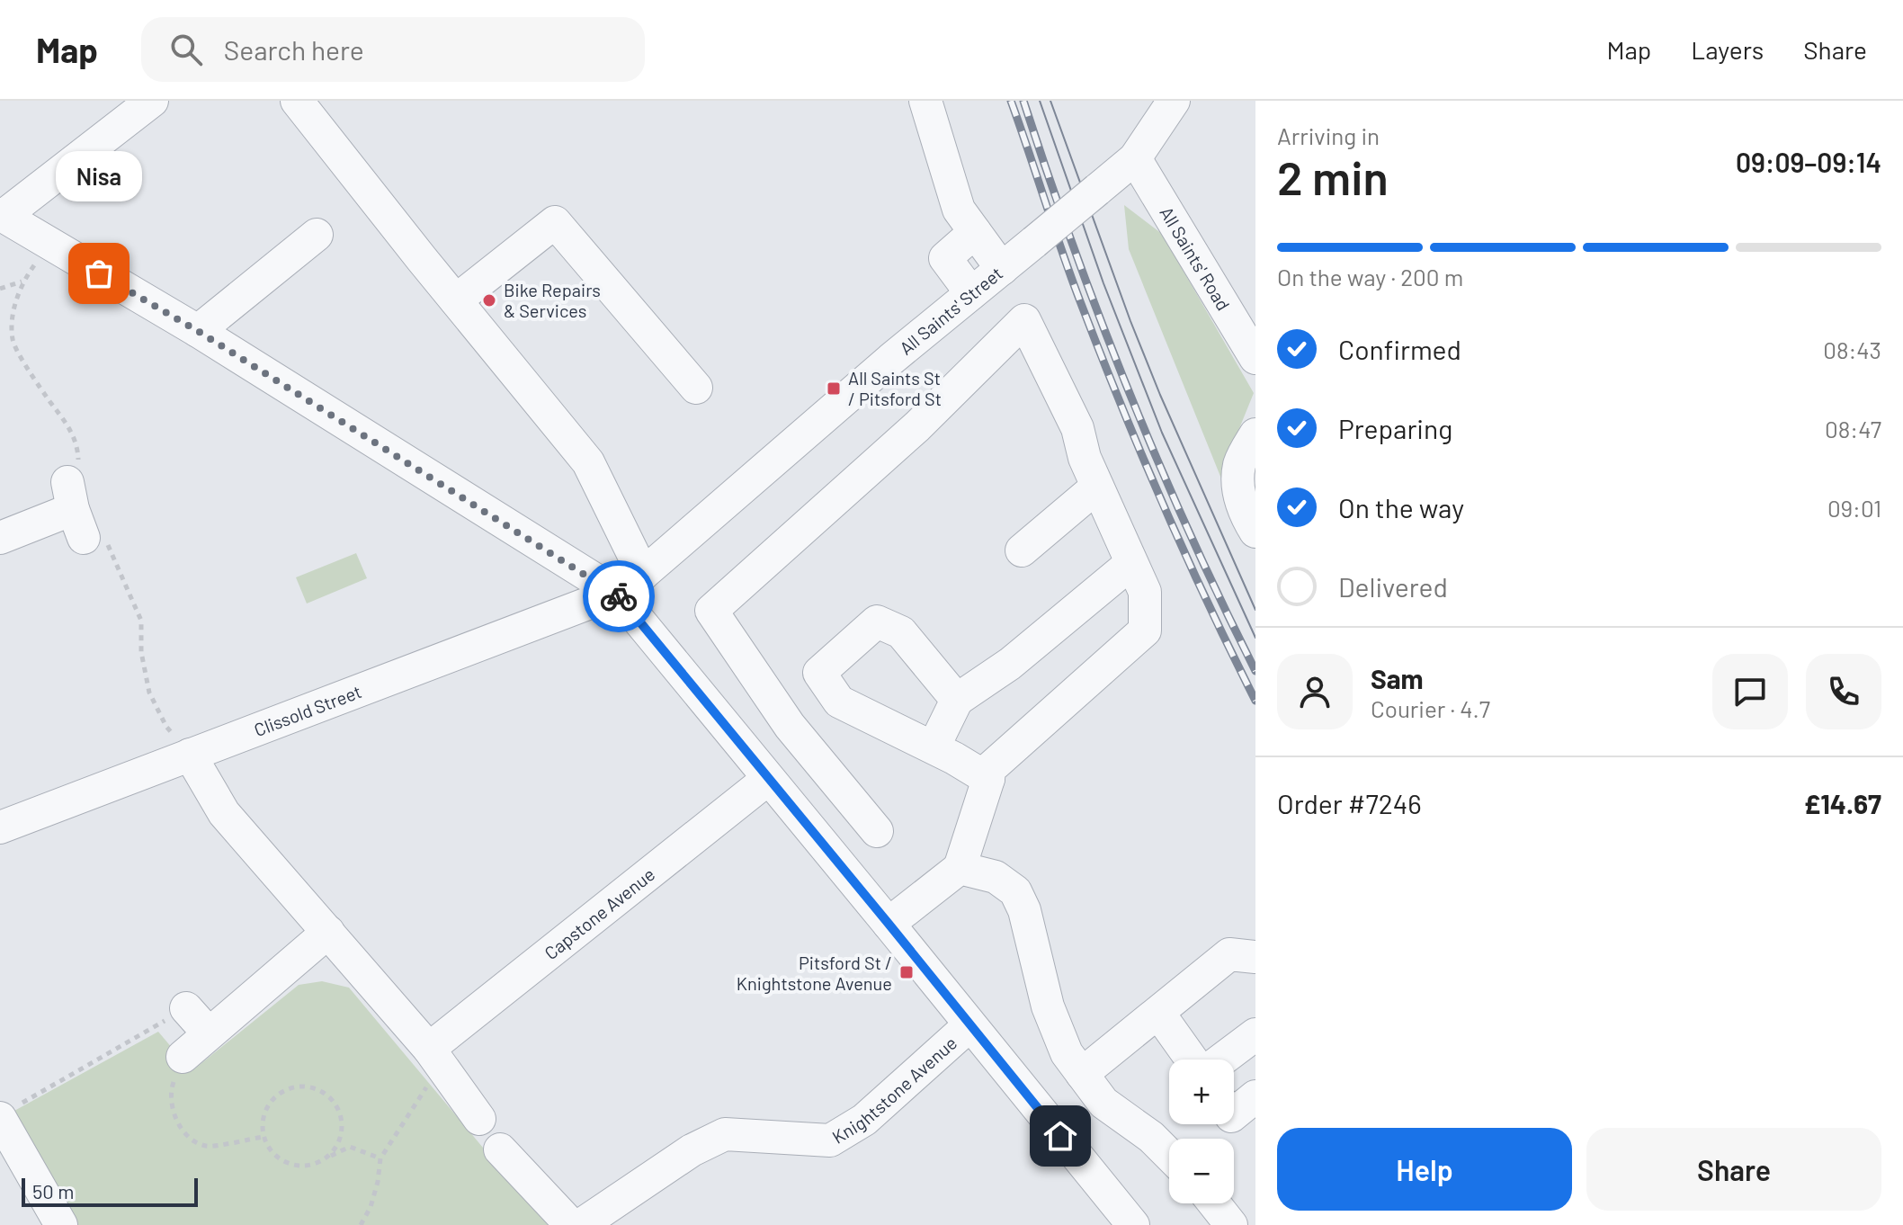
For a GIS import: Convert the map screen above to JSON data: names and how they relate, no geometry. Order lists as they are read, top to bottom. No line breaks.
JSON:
{"streets":{"street":["All Saints' Road","All Saints' Street","Clissold Street","Capstone Avenue","Knightstone Avenue"]},"crossings":[["All Saints' Road","All Saints' Street"],["All Saints' Street","Clissold Street"]],"places":{"other":["Nisa","Bike Repairs & Services"],"transit":["All Saints St / Pitsford St","Pitsford St / Knightstone Avenue"]},"scale_bar":"50 m","page":{"header":"Map","search":"Search here","nav":["Map","Layers","Share"],"heading":["2 min","Arriving in","09:09–09:14"],"panel":["Sam","Courier · 4.7","Order #7246","£14.67"],"bubble":"Nisa","bar":"On the way · 200 m","list":[["Confirmed","08:43"],["Preparing","08:47"],["On the way","09:01"],"Delivered"],"map_buttons":["+","−"],"buttons":["Help","Share"],"scale":"50 m"}}
